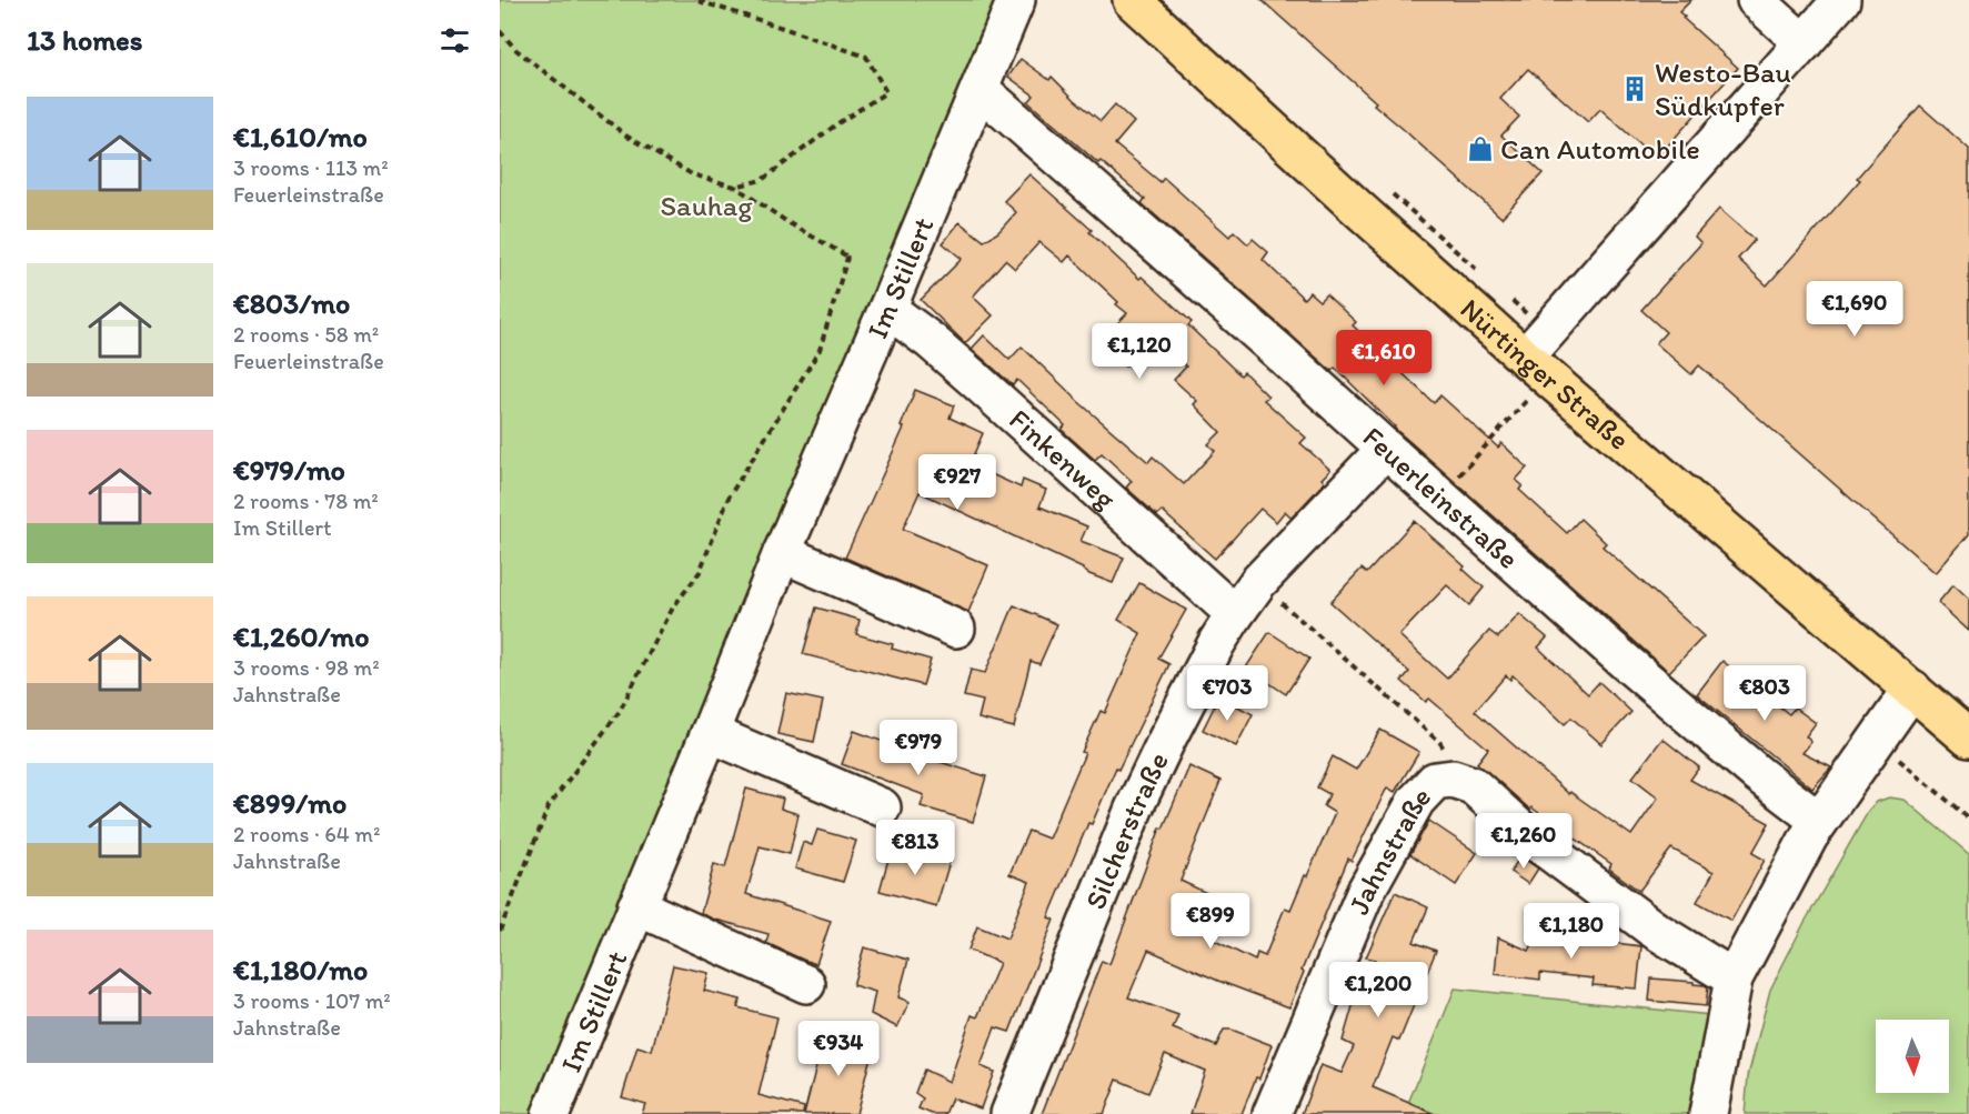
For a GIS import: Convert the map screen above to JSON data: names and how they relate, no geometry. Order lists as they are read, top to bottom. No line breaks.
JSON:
{"streets":{"main road":["Nürtinger Straße"],"street":["Im Stillert","Finkenweg","Feuerleinstraße","Silcherstraße","Jahnstraße"]},"crossings":[["Im Stillert","Finkenweg"],["Im Stillert","Feuerleinstraße"],["Finkenweg","Silcherstraße"],["Feuerleinstraße","Silcherstraße"]],"parks":["Sauhag"],"places":{"building":["Westo-Bau Südkupfer"],"shop":["Can Automobile"]},"north":"bottom","page":{"heading":"13 homes","list":[{"name":"€1,610/mo","note":"3 rooms · 113 m² · Feuerleinstraße"},{"name":"€803/mo","note":"2 rooms · 58 m² · Feuerleinstraße"},{"name":"€979/mo","note":"2 rooms · 78 m² · Im Stillert"},{"name":"€1,260/mo","note":"3 rooms · 98 m² · Jahnstraße"},{"name":"€899/mo","note":"2 rooms · 64 m² · Jahnstraße"},{"name":"€1,180/mo","note":"3 rooms · 107 m² · Jahnstraße"}],"price":["€1,690","€1,120","€1,610","€927","€703","€803","€979","€1,260","€813","€899","€1,180","€1,200","€934"]}}
